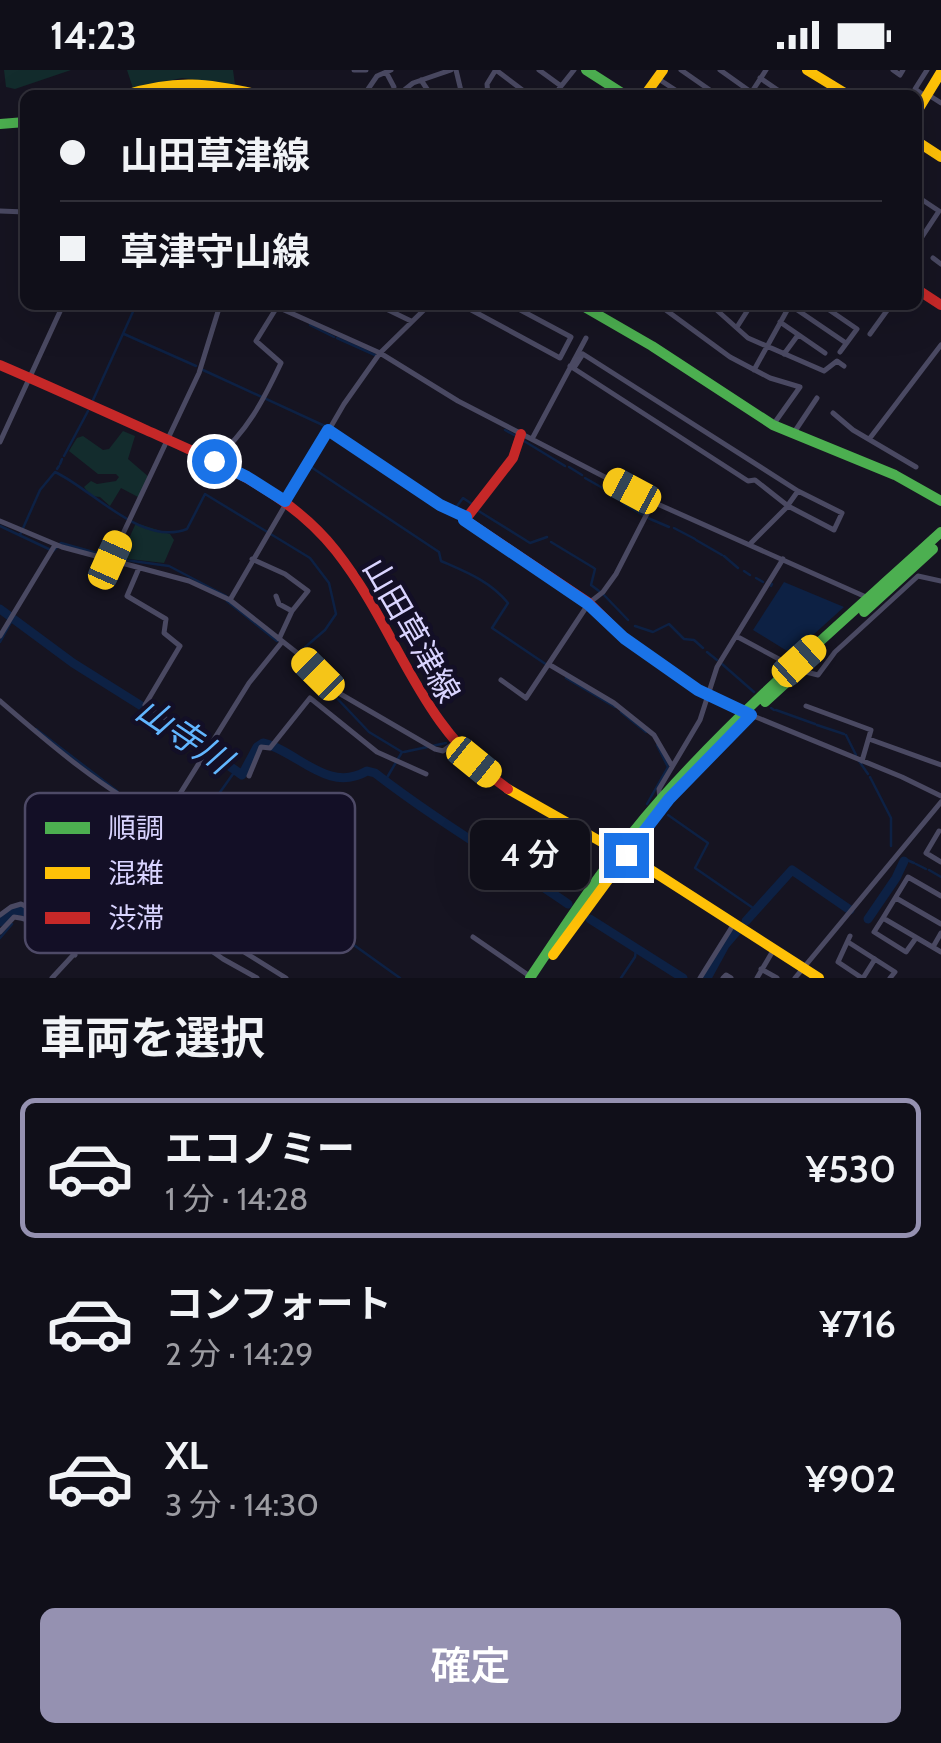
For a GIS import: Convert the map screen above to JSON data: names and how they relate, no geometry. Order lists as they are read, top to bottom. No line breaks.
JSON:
{"streets":{"main road":["山田草津線"]},"water":["山寺川"],"legend":["順調","混雑","渋滞"],"page":{"status":"14:23","banner":["山田草津線","草津守山線"],"bubble":"4 分","heading":"車両を選択","list":[{"name":"エコノミー","note":"1 分 · 14:28","value":"¥530"},{"name":"コンフォート","note":"2 分 · 14:29","value":"¥716"},{"name":"XL","note":"3 分 · 14:30","value":"¥902"}],"buttons":"確定"}}
